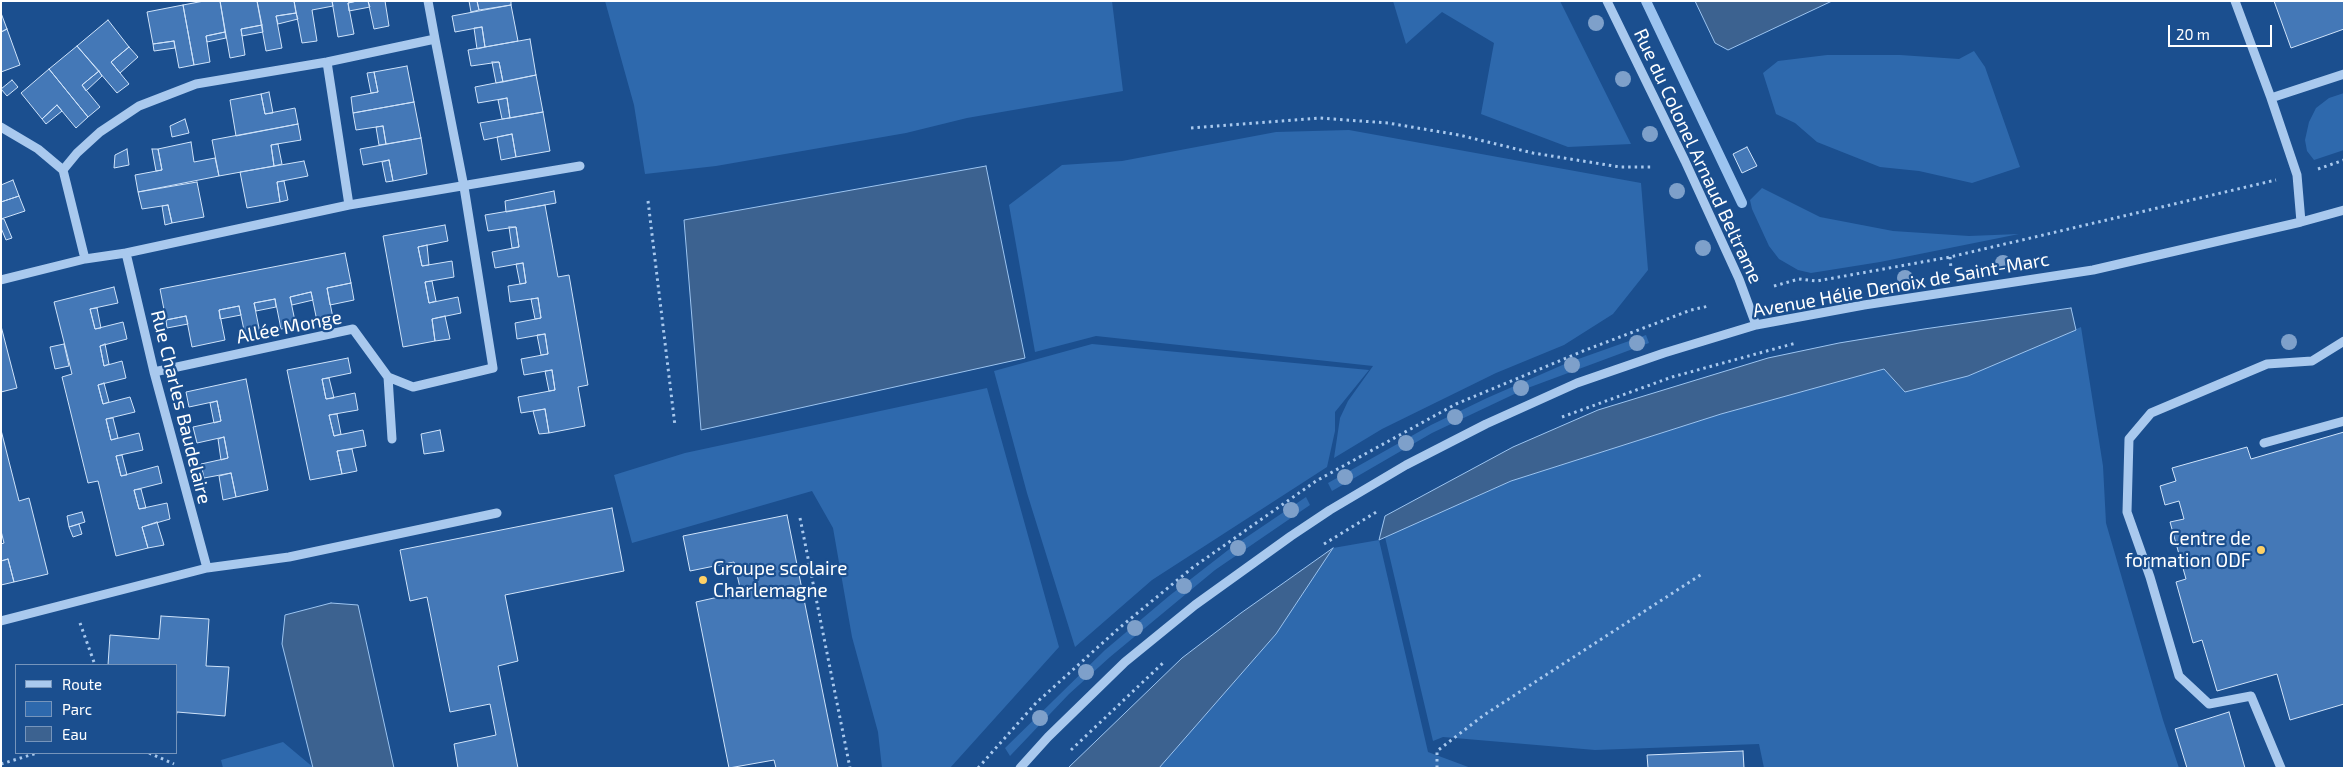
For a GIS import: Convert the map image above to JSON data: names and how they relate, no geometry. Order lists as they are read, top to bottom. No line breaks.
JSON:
{"streets":{"street":["Rue du Colonel Arnaud Beltrame","Avenue Hélie Denoix de Saint-Marc","Allée Monge","Rue Charles Baudelaire"]},"crossings":[["Rue du Colonel Arnaud Beltrame","Avenue Hélie Denoix de Saint-Marc"],["Allée Monge","Rue Charles Baudelaire"]],"places":["Centre de formation ODF","Groupe scolaire Charlemagne"],"legend":["Route","Parc","Eau"],"scale_bar":"20 m"}
